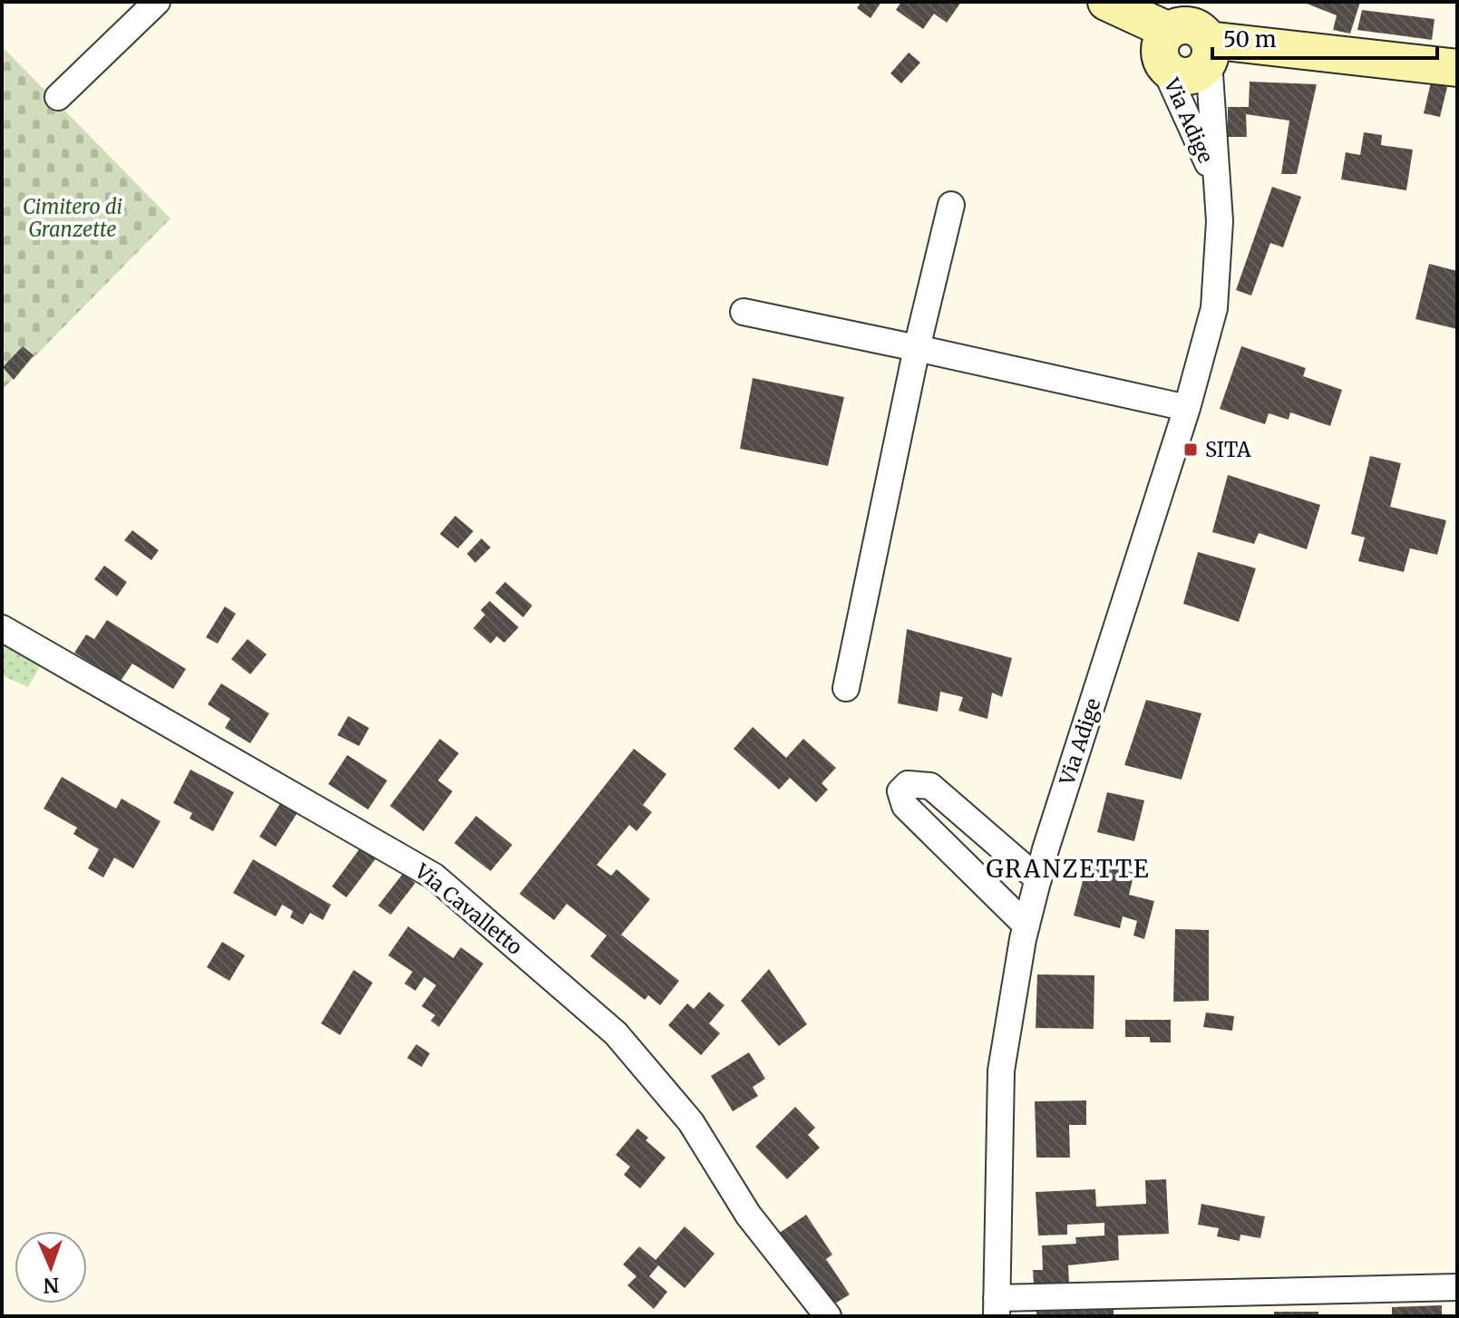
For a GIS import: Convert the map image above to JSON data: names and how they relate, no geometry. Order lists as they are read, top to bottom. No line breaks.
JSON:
{"streets":{"street":["Via Adige","Via Cavalletto"]},"districts":["GRANZETTE"],"parks":["Cimitero di Granzette"],"places":{"transit":["SITA"]},"scale_bar":"50 m","north":"bottom"}
